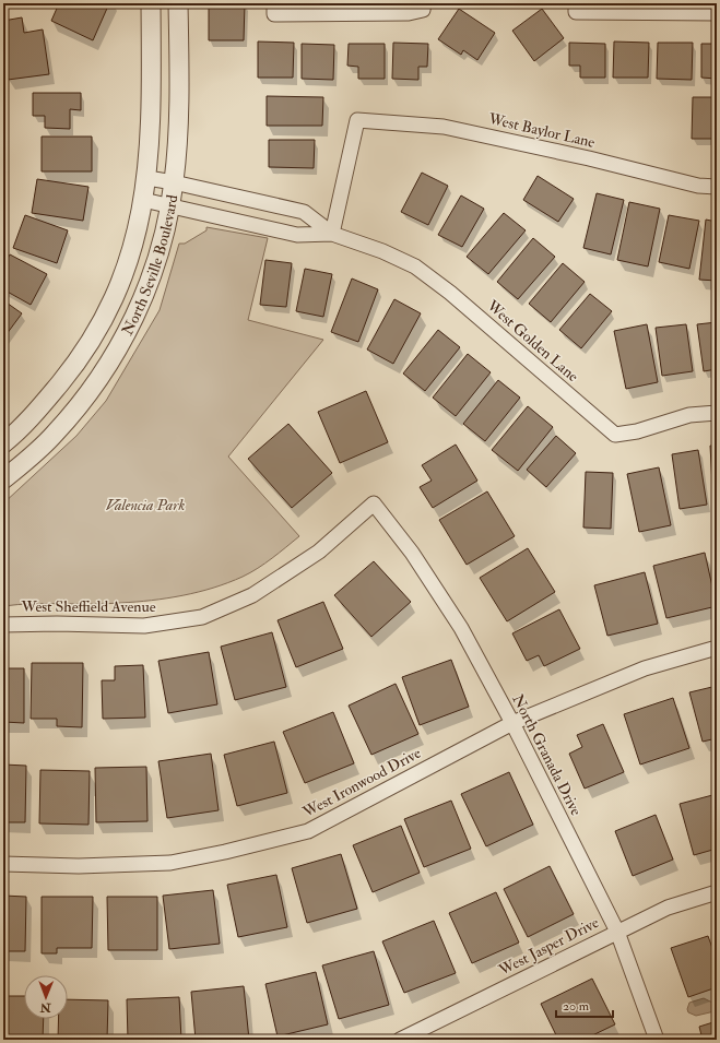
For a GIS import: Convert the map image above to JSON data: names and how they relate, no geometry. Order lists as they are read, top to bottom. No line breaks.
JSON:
{"streets":{"street":["West Baylor Lane","North Seville Boulevard","West Golden Lane","West Sheffield Avenue","North Granada Drive","West Ironwood Drive","West Jasper Drive"]},"crossings":[["West Baylor Lane","West Golden Lane"],["North Seville Boulevard","West Golden Lane"],["West Sheffield Avenue","North Granada Drive"],["North Granada Drive","West Ironwood Drive"],["North Granada Drive","West Jasper Drive"]],"parks":["Valencia Park"],"scale_bar":"20 m","north":"bottom"}
